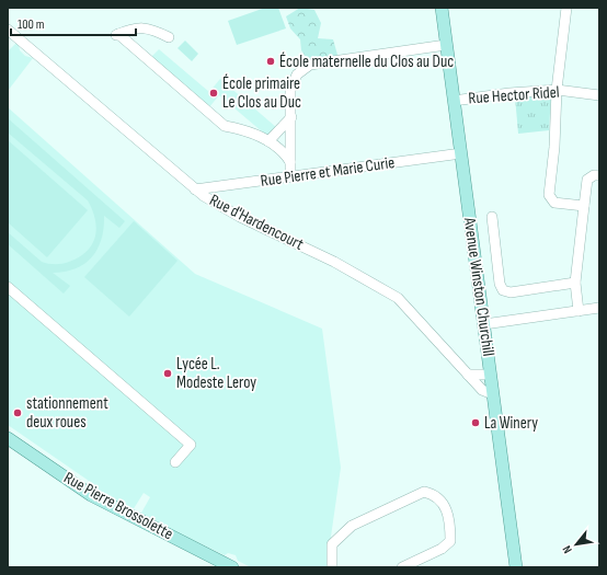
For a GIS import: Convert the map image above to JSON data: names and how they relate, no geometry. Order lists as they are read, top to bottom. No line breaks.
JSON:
{"streets":{"main road":["Avenue Winston Churchill","Rue Pierre Brossolette"],"street":["Rue Hector Ridel","Rue Pierre et Marie Curie","Rue d'Hardencourt"]},"crossings":[["Rue Hector Ridel","Avenue Winston Churchill"],["Rue Pierre et Marie Curie","Rue d'Hardencourt"],["Rue Pierre et Marie Curie","Avenue Winston Churchill"],["Rue d'Hardencourt","Avenue Winston Churchill"]],"places":["École maternelle du Clos au Duc","École primaire Le Clos au Duc","Lycée L. Modeste Leroy","stationnement deux roues","La Winery"],"scale_bar":"100 m","north":"bottom left"}
